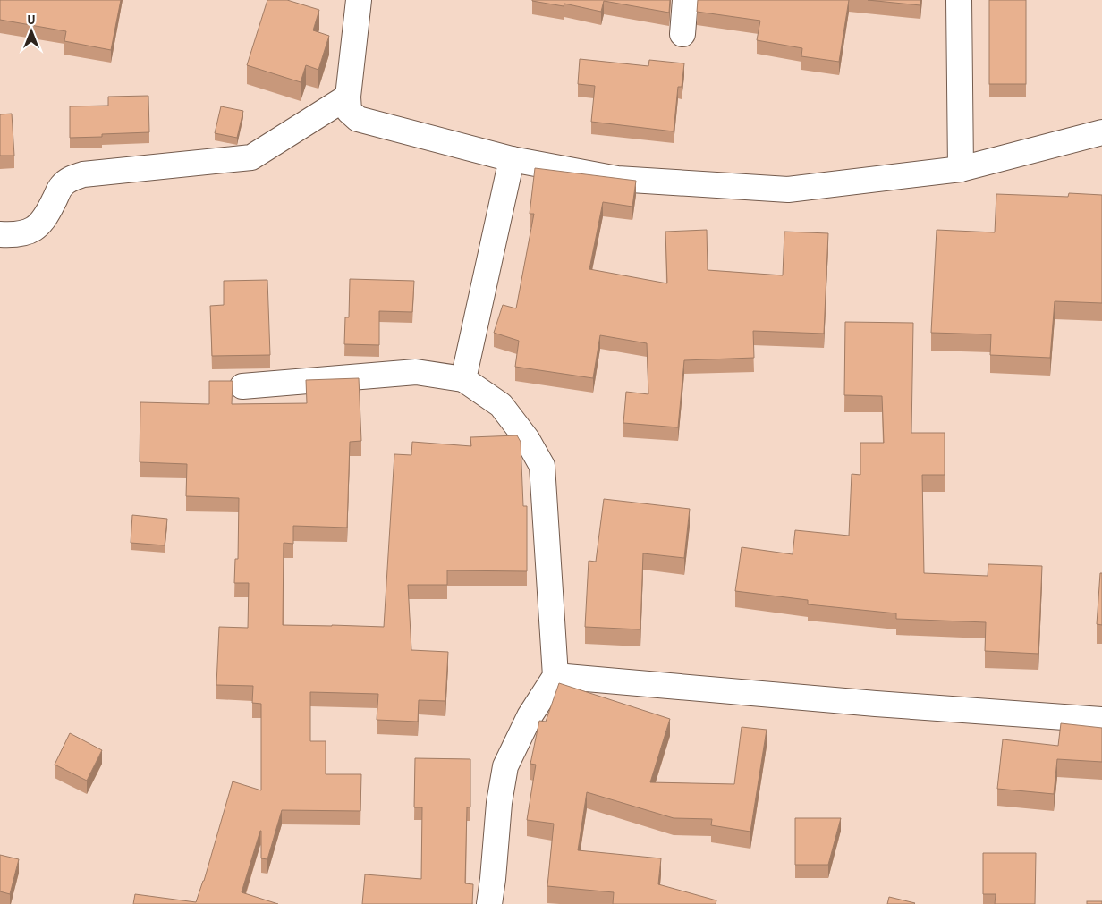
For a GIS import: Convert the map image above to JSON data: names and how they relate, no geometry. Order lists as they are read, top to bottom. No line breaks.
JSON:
{"north":"top"}
